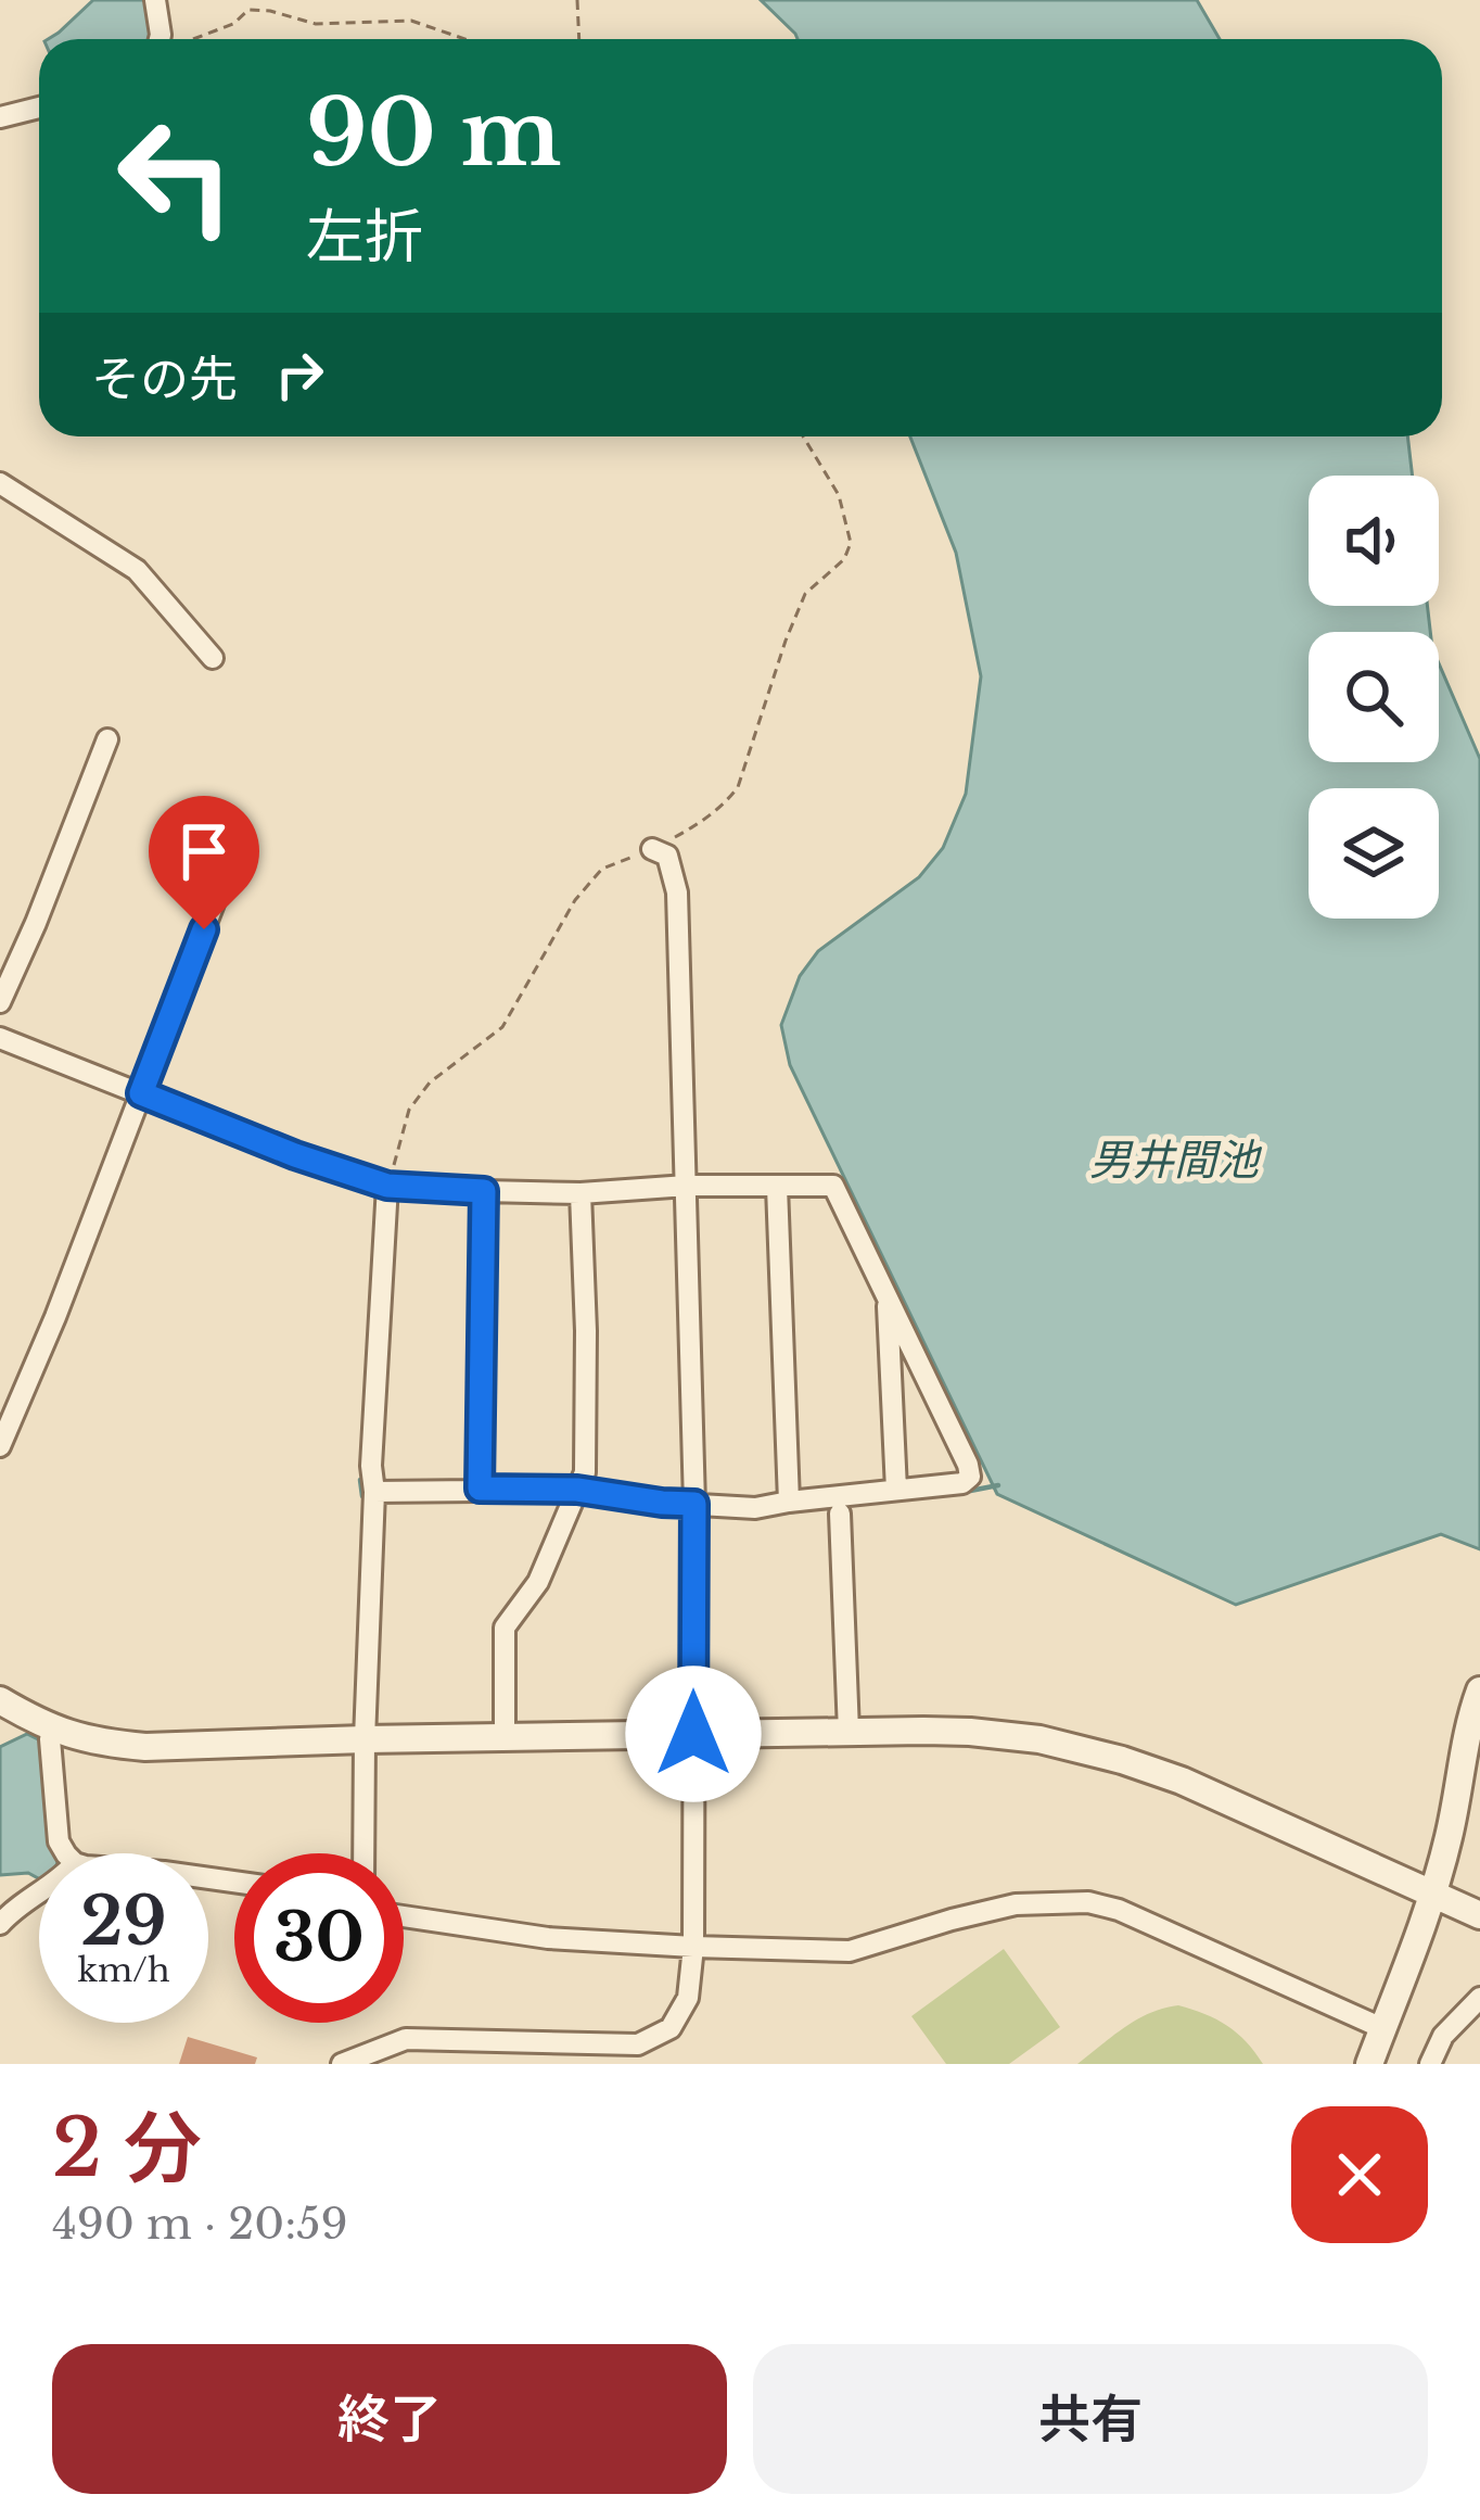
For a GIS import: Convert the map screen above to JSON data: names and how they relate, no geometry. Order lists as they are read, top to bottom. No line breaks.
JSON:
{"water":["男井間池"],"page":{"turn":["90 m","左折"],"then":"その先","speed":"29 km/h","limit":"30","heading":["2 分","490 m · 20:59"],"buttons":["終了","共有"]}}
